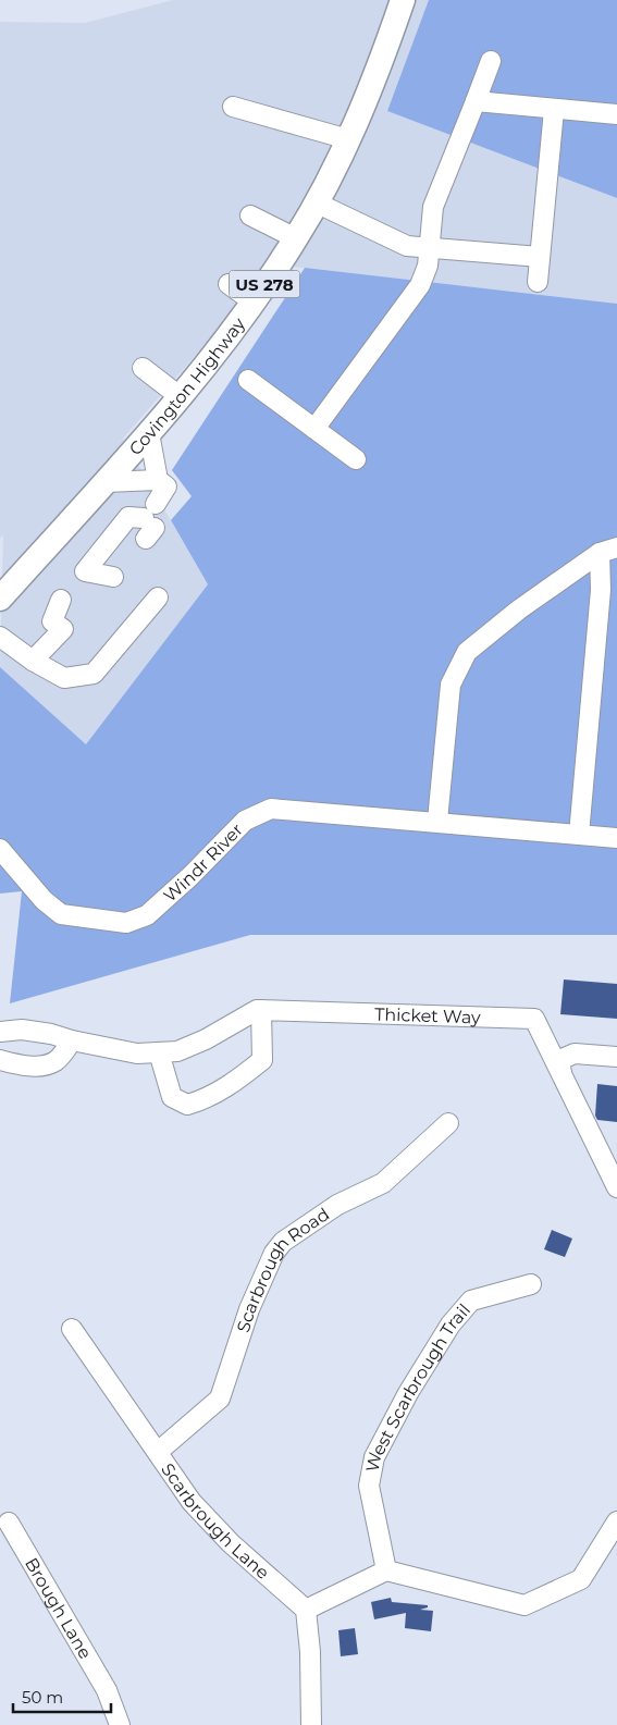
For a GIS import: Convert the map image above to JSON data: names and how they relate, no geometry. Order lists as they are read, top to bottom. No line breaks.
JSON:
{"streets":{"main road":["US 278","Covington Highway"],"street":["Windr River","Thicket Way","Scarbrough Road","West Scarbrough Trail","Scarbrough Lane","Brough Lane"]},"crossings":[["Scarbrough Road","Scarbrough Lane"]],"scale_bar":"50 m"}
